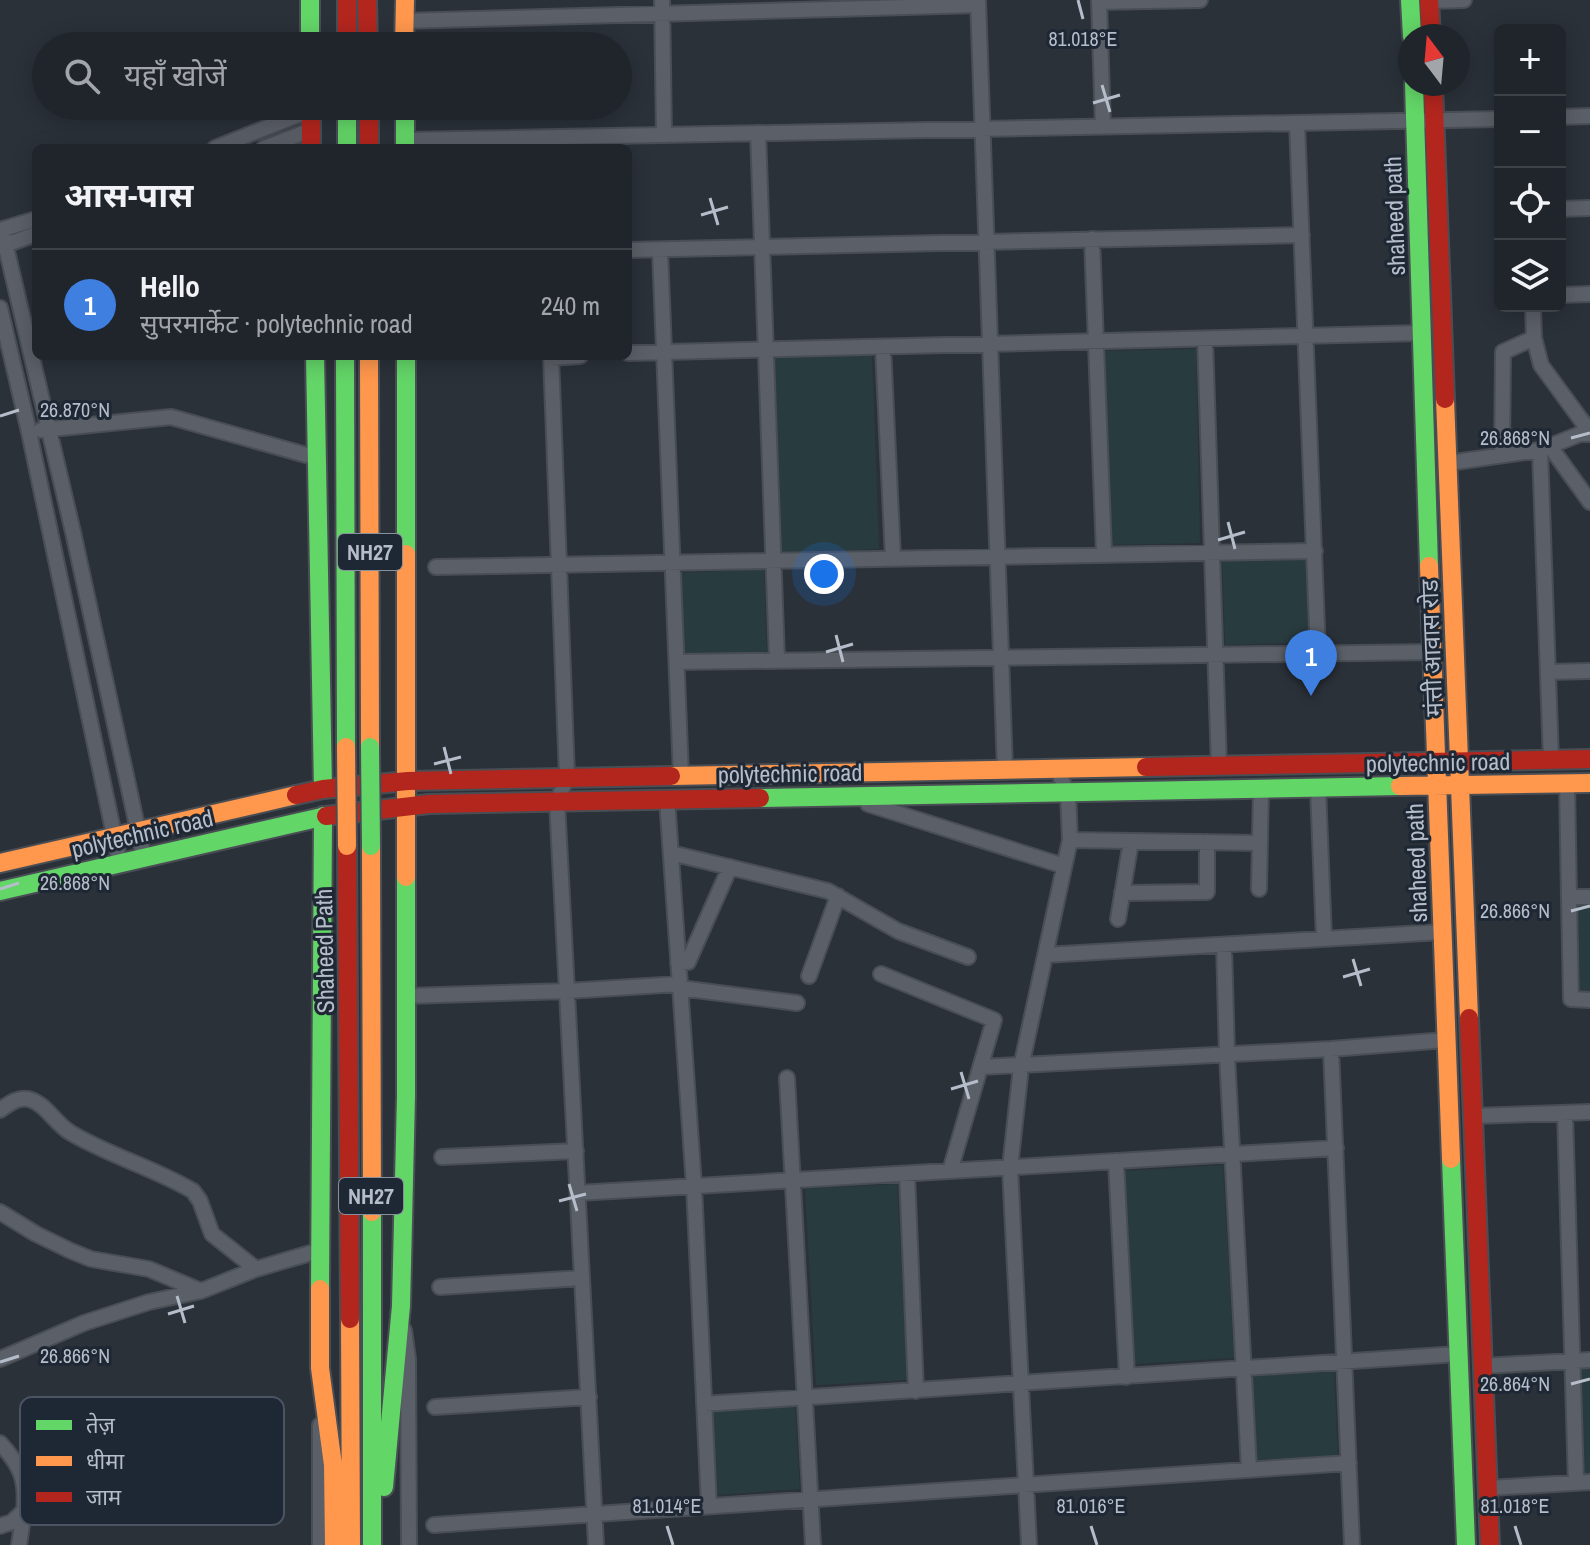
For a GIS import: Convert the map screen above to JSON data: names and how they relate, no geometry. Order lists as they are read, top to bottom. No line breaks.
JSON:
{"streets":{"main road":["shaheed path","NH27","मंत्ती आवास रोड","polytechnic road","Shaheed Path"]},"crossings":[["shaheed path","polytechnic road"],["मंत्ती आवास रोड","polytechnic road"]],"legend":["तेज़","धीमा","जाम"],"north":"top","page":{"map_buttons":["+","−"],"search":"यहाँ खोजें","heading":"आस-पास","list":[{"mark":"1","name":"Hello","note":"सुपरमार्केट · polytechnic road","value":"240 m"}],"pins":"1"},"coordinates":["81.018°E","26.870°N","26.868°N","26.866°N","26.864°N","81.014°E","81.016°E"]}
